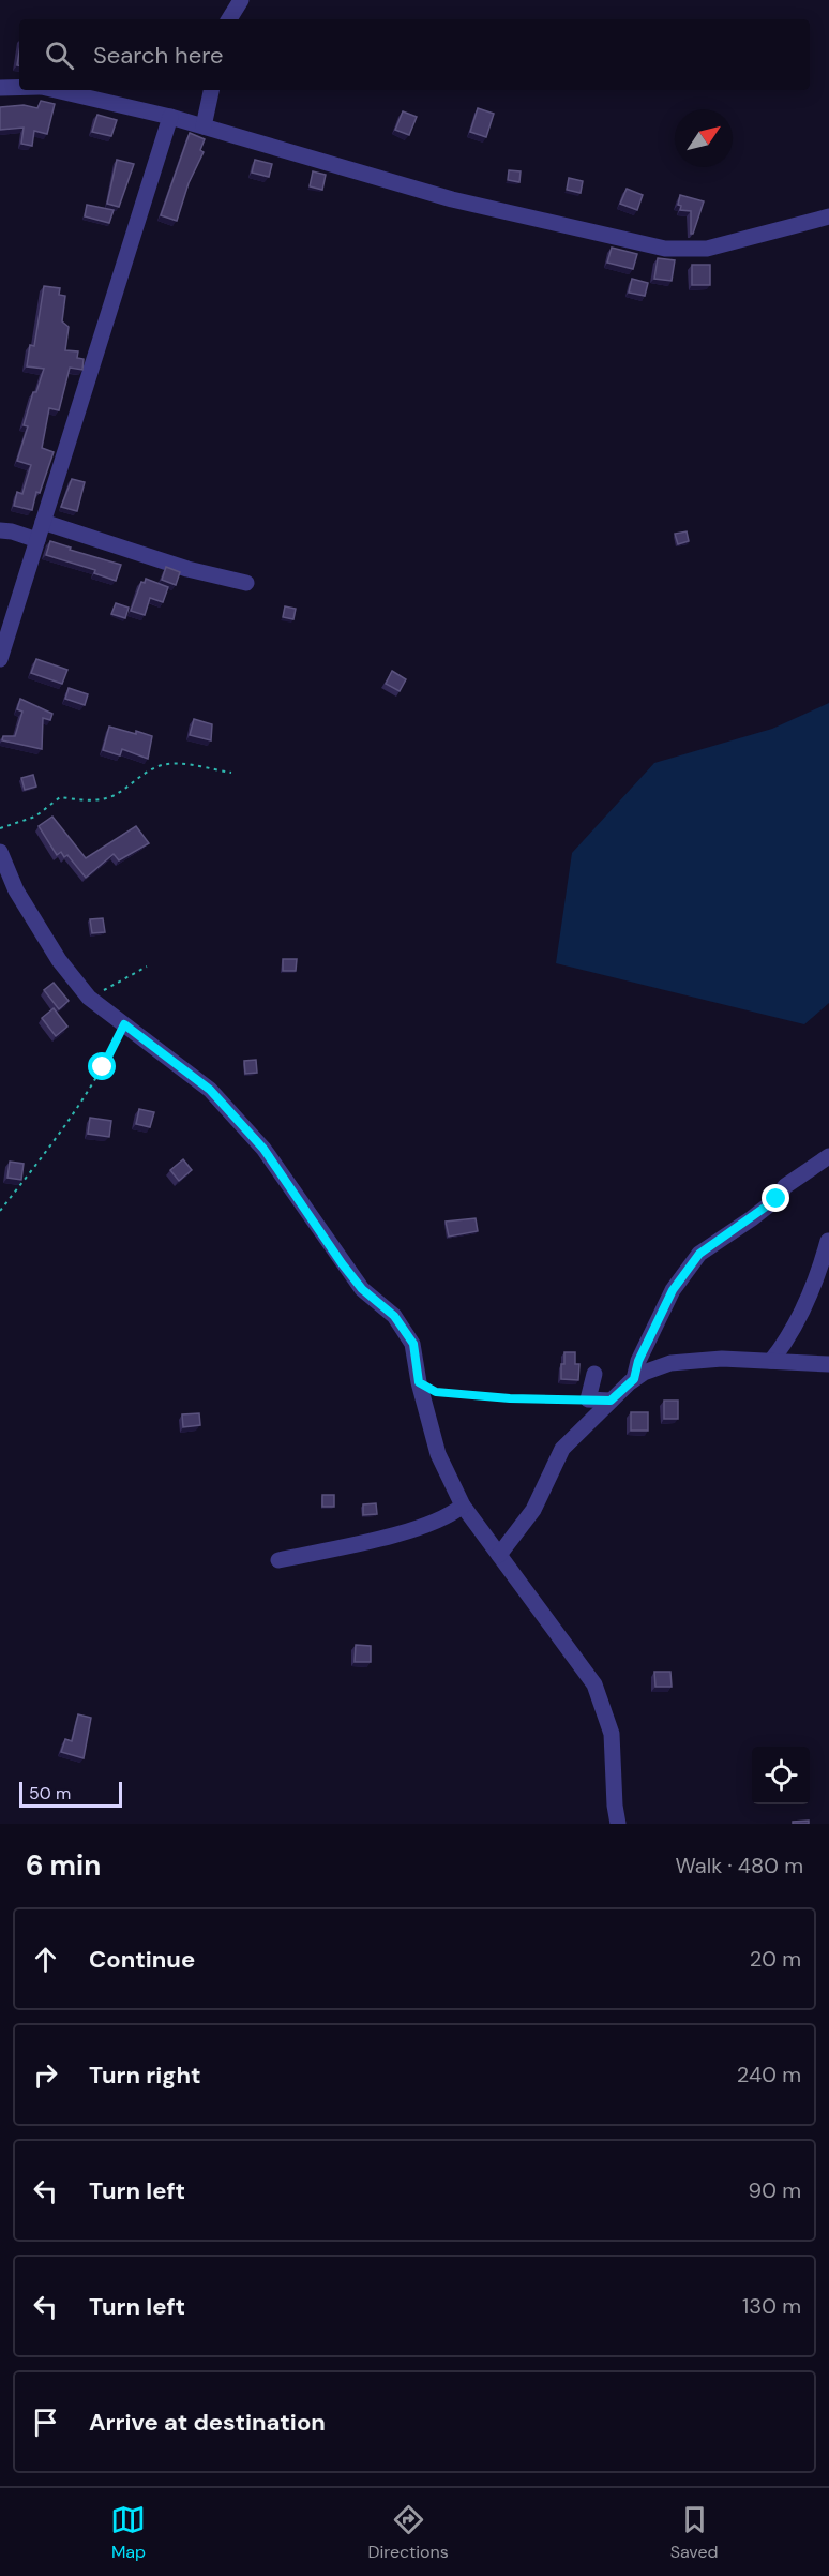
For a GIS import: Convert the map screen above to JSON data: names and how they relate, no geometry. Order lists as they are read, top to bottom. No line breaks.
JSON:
{"scale_bar":"50 m","north":"top right","page":{"search":"Search here","scale":"50 m","heading":["6 min","Walk · 480 m"],"list":[["Continue","20 m"],["Turn right","240 m"],["Turn left","90 m"],["Turn left","130 m"],"Arrive at destination"],"nav":["Map","Directions","Saved"]}}
